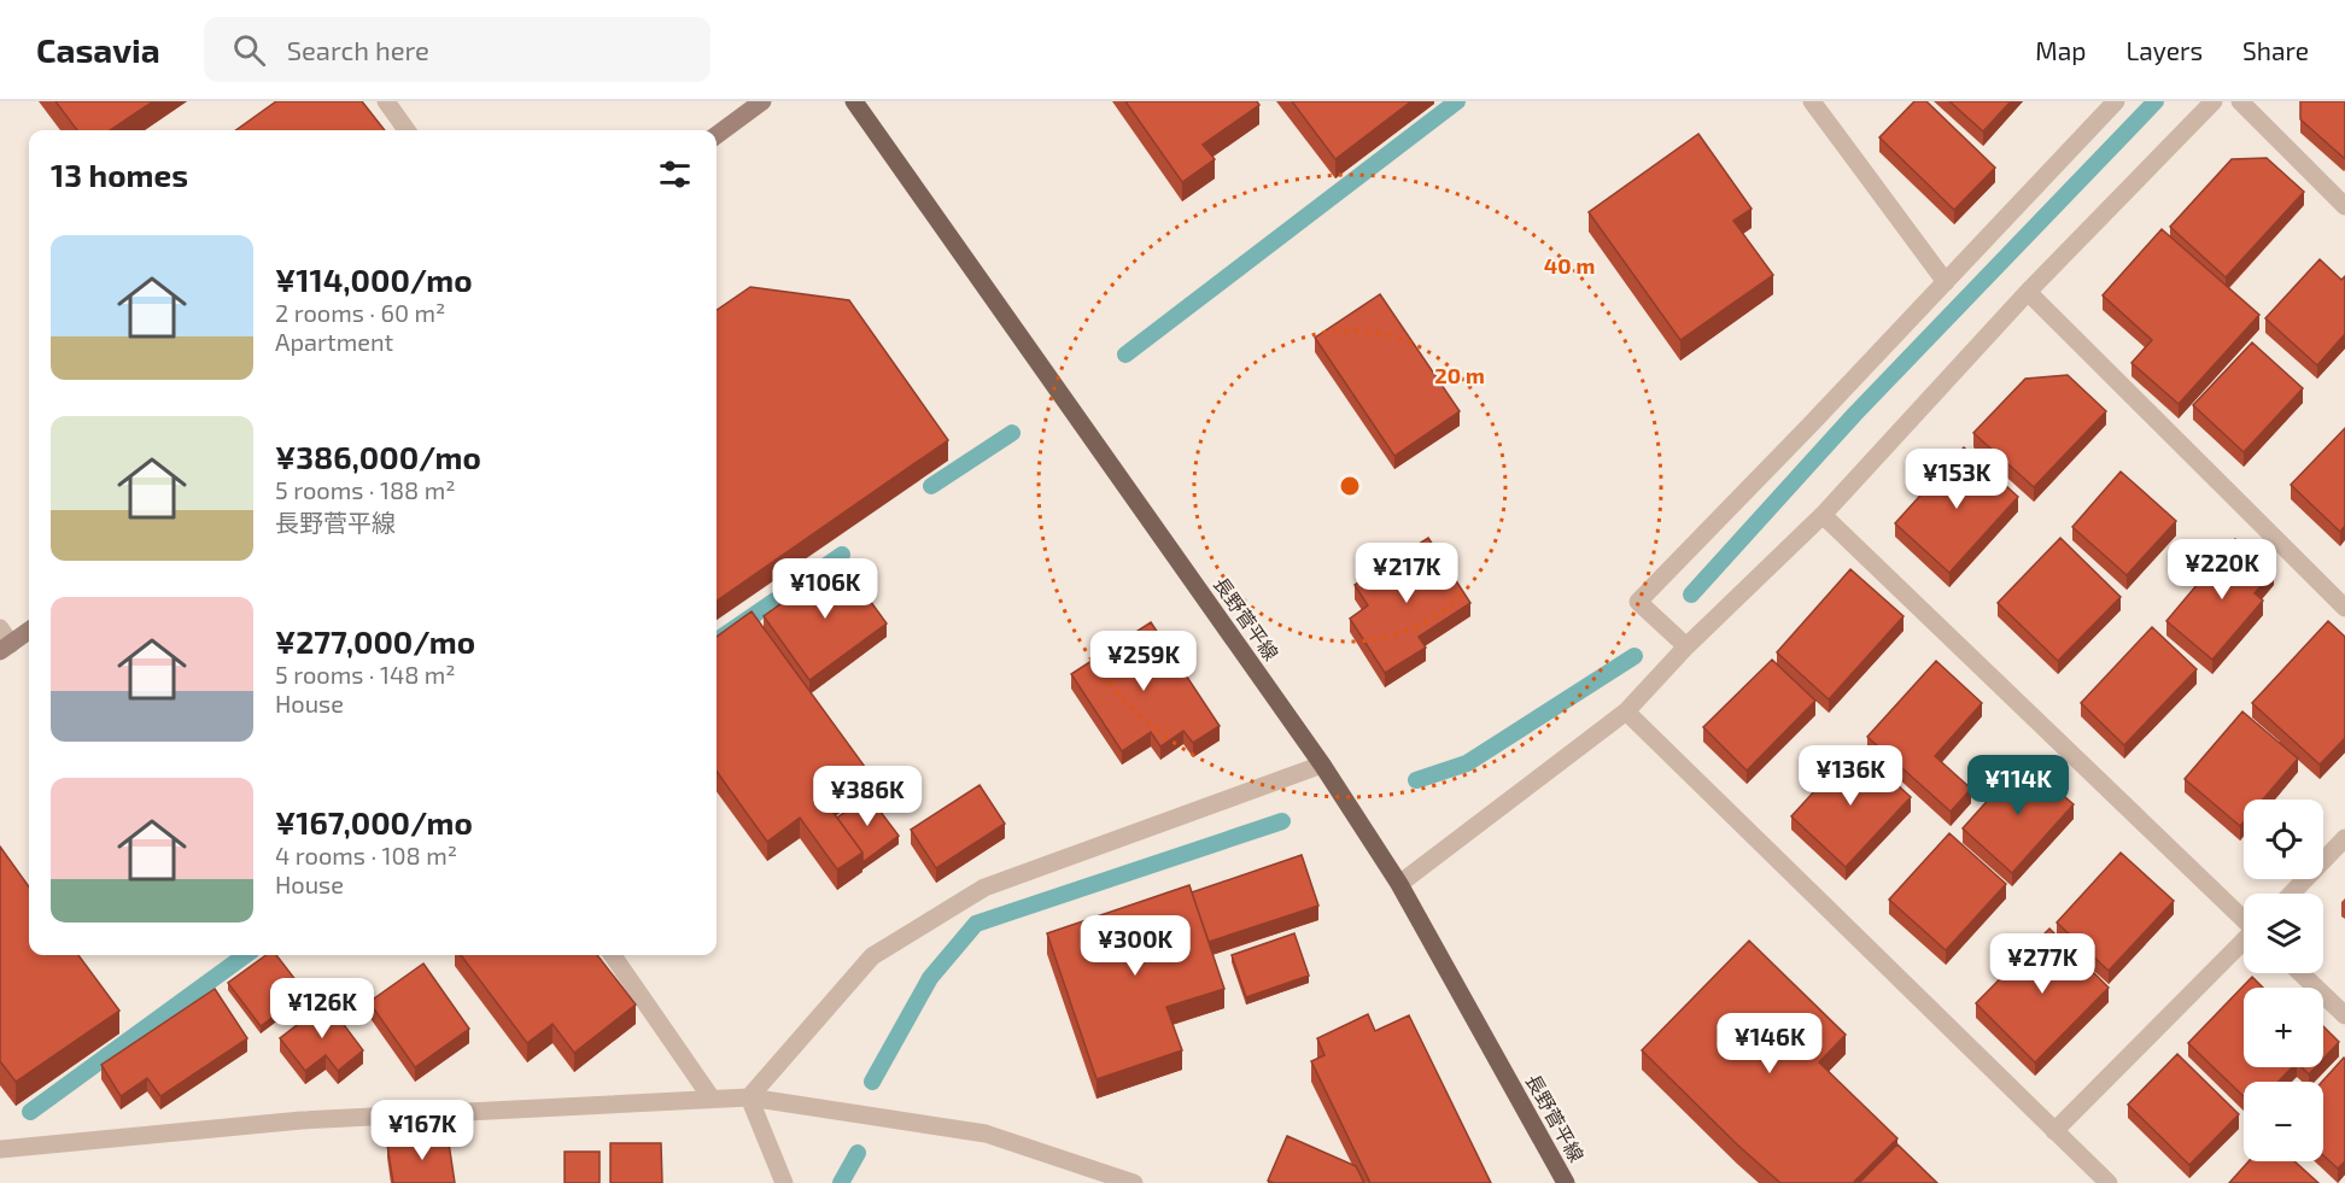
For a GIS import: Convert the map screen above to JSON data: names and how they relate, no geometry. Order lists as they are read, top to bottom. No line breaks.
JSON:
{"streets":{"main road":["長野菅平線"]},"page":{"header":"Casavia","search":"Search here","nav":["Map","Layers","Share"],"heading":"13 homes","list":[{"name":"¥114,000/mo","note":"2 rooms · 60 m² · Apartment"},{"name":"¥386,000/mo","note":"5 rooms · 188 m² · 長野菅平線"},{"name":"¥277,000/mo","note":"5 rooms · 148 m² · House"},{"name":"¥167,000/mo","note":"4 rooms · 108 m² · House"}],"price":["¥153K","¥220K","¥217K","¥106K","¥259K","¥136K","¥114K","¥386K","¥300K","¥277K","¥126K","¥146K","¥167K"],"map_buttons":["+","−"]},"rings":["40 m","20 m"]}
